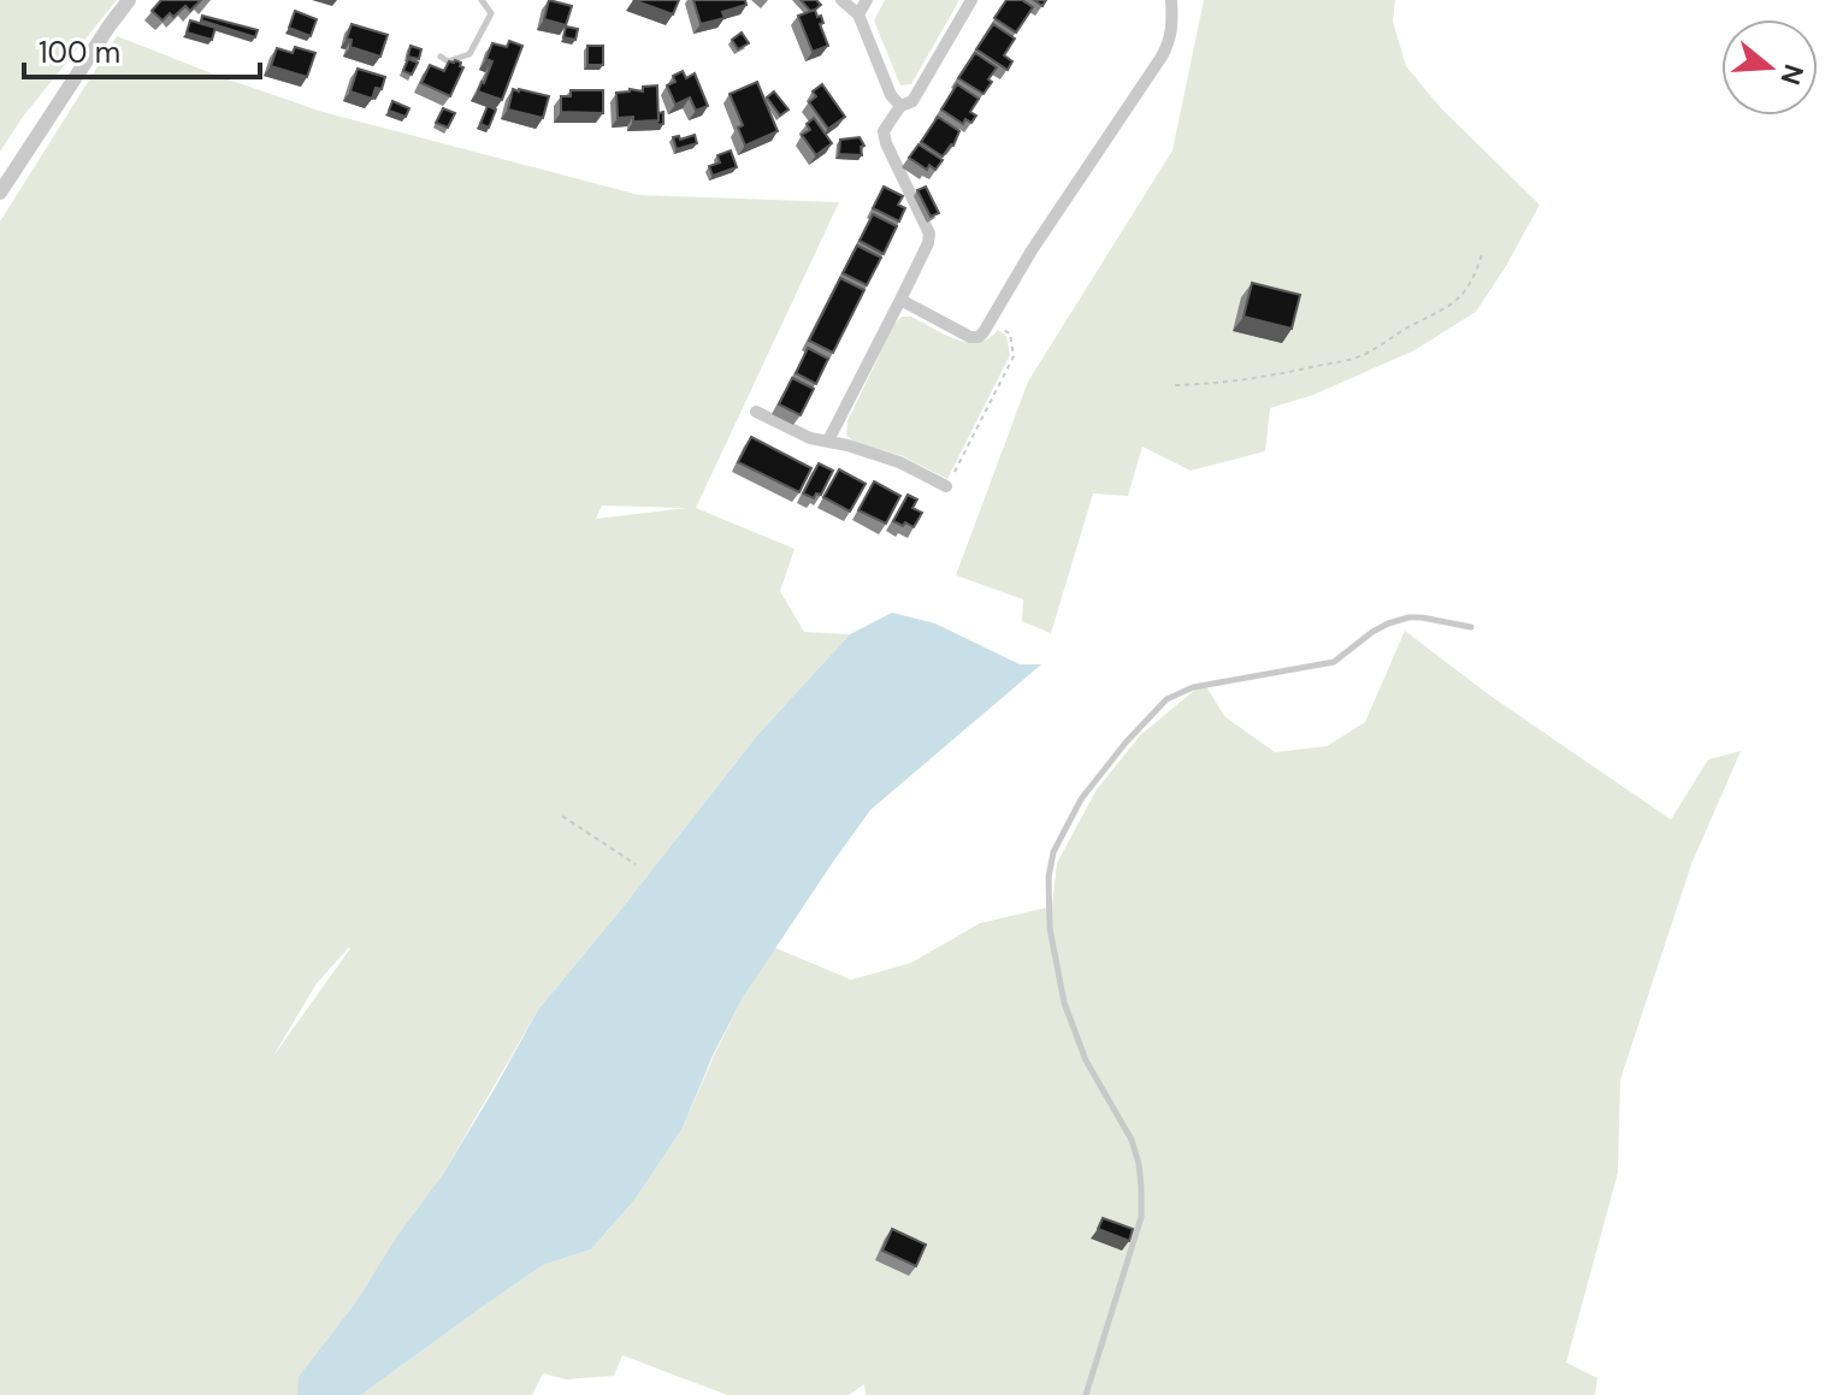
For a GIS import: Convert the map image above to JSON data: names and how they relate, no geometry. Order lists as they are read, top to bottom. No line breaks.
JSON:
{"scale_bar":"100 m","north":"right"}
